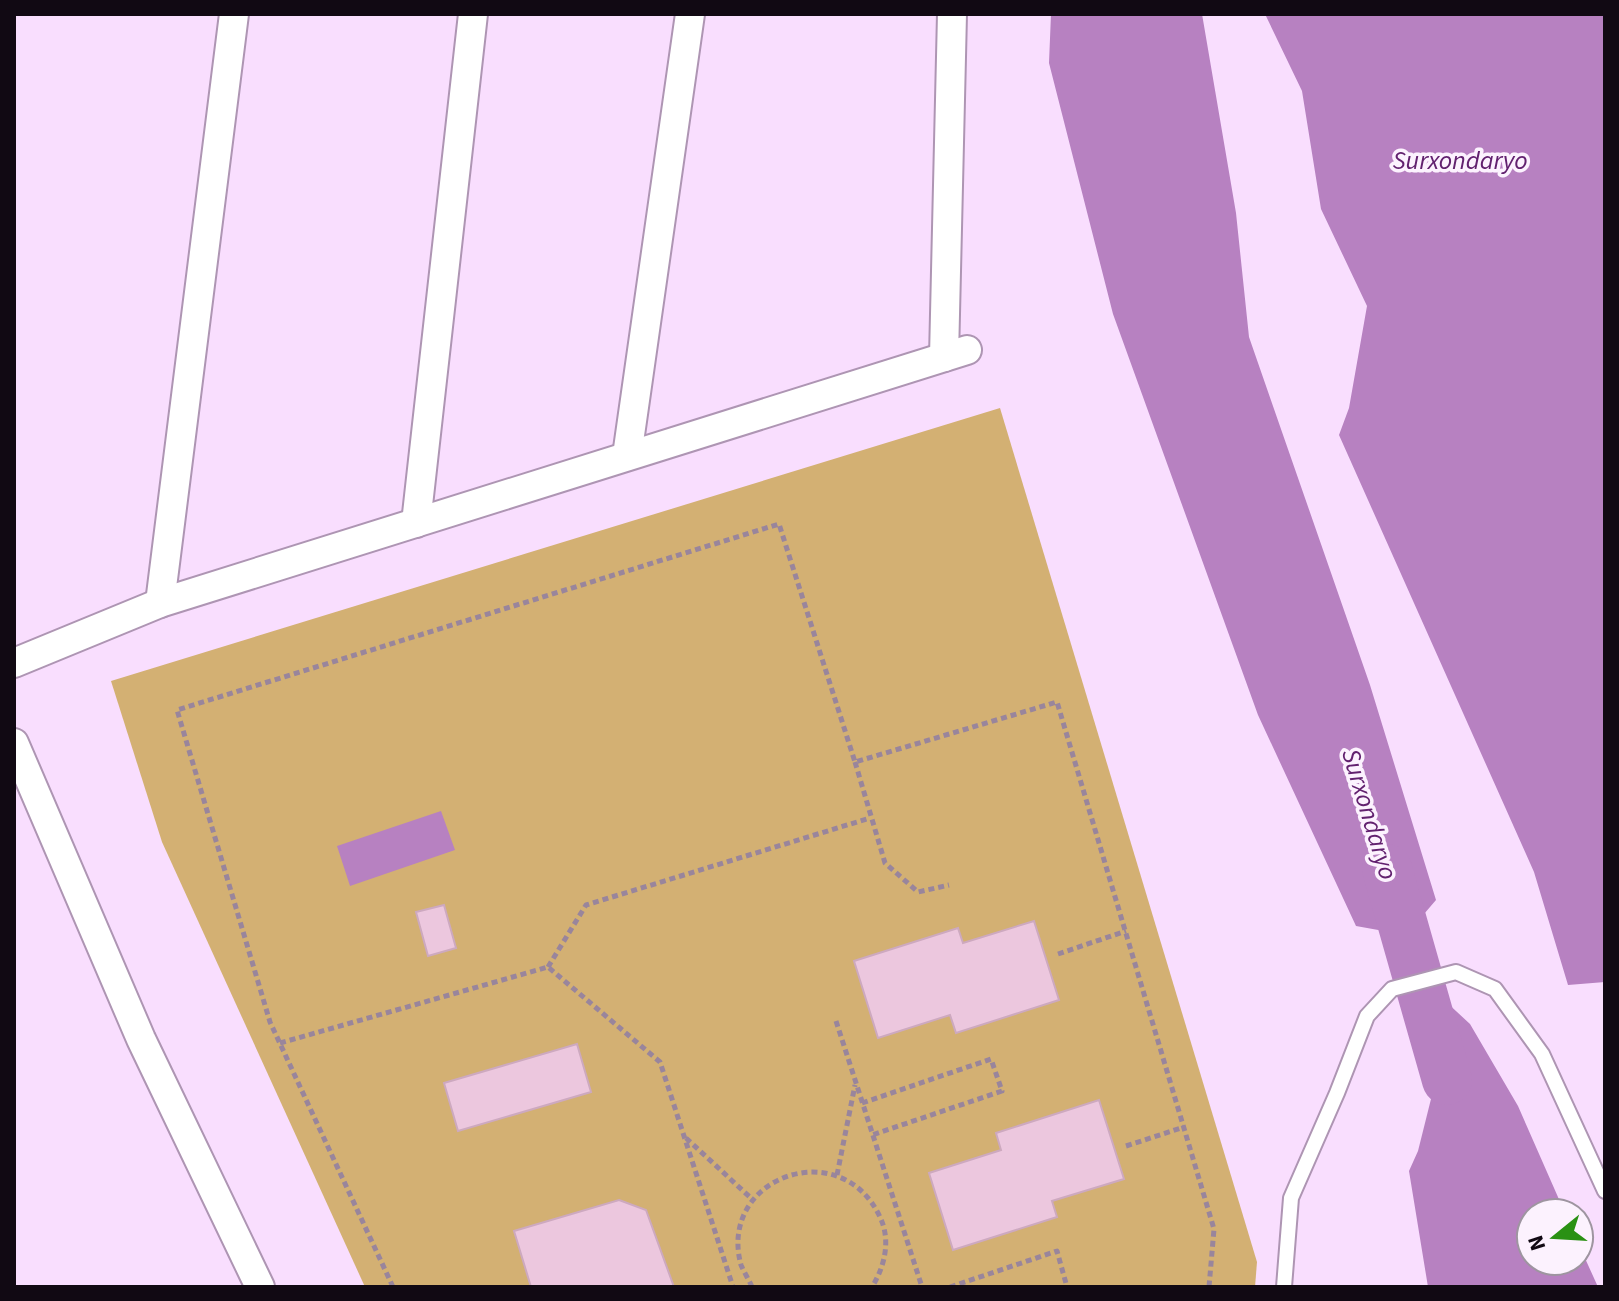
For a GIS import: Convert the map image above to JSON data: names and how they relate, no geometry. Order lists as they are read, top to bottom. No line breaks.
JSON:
{"water":["Surxondaryo"],"north":"left"}
